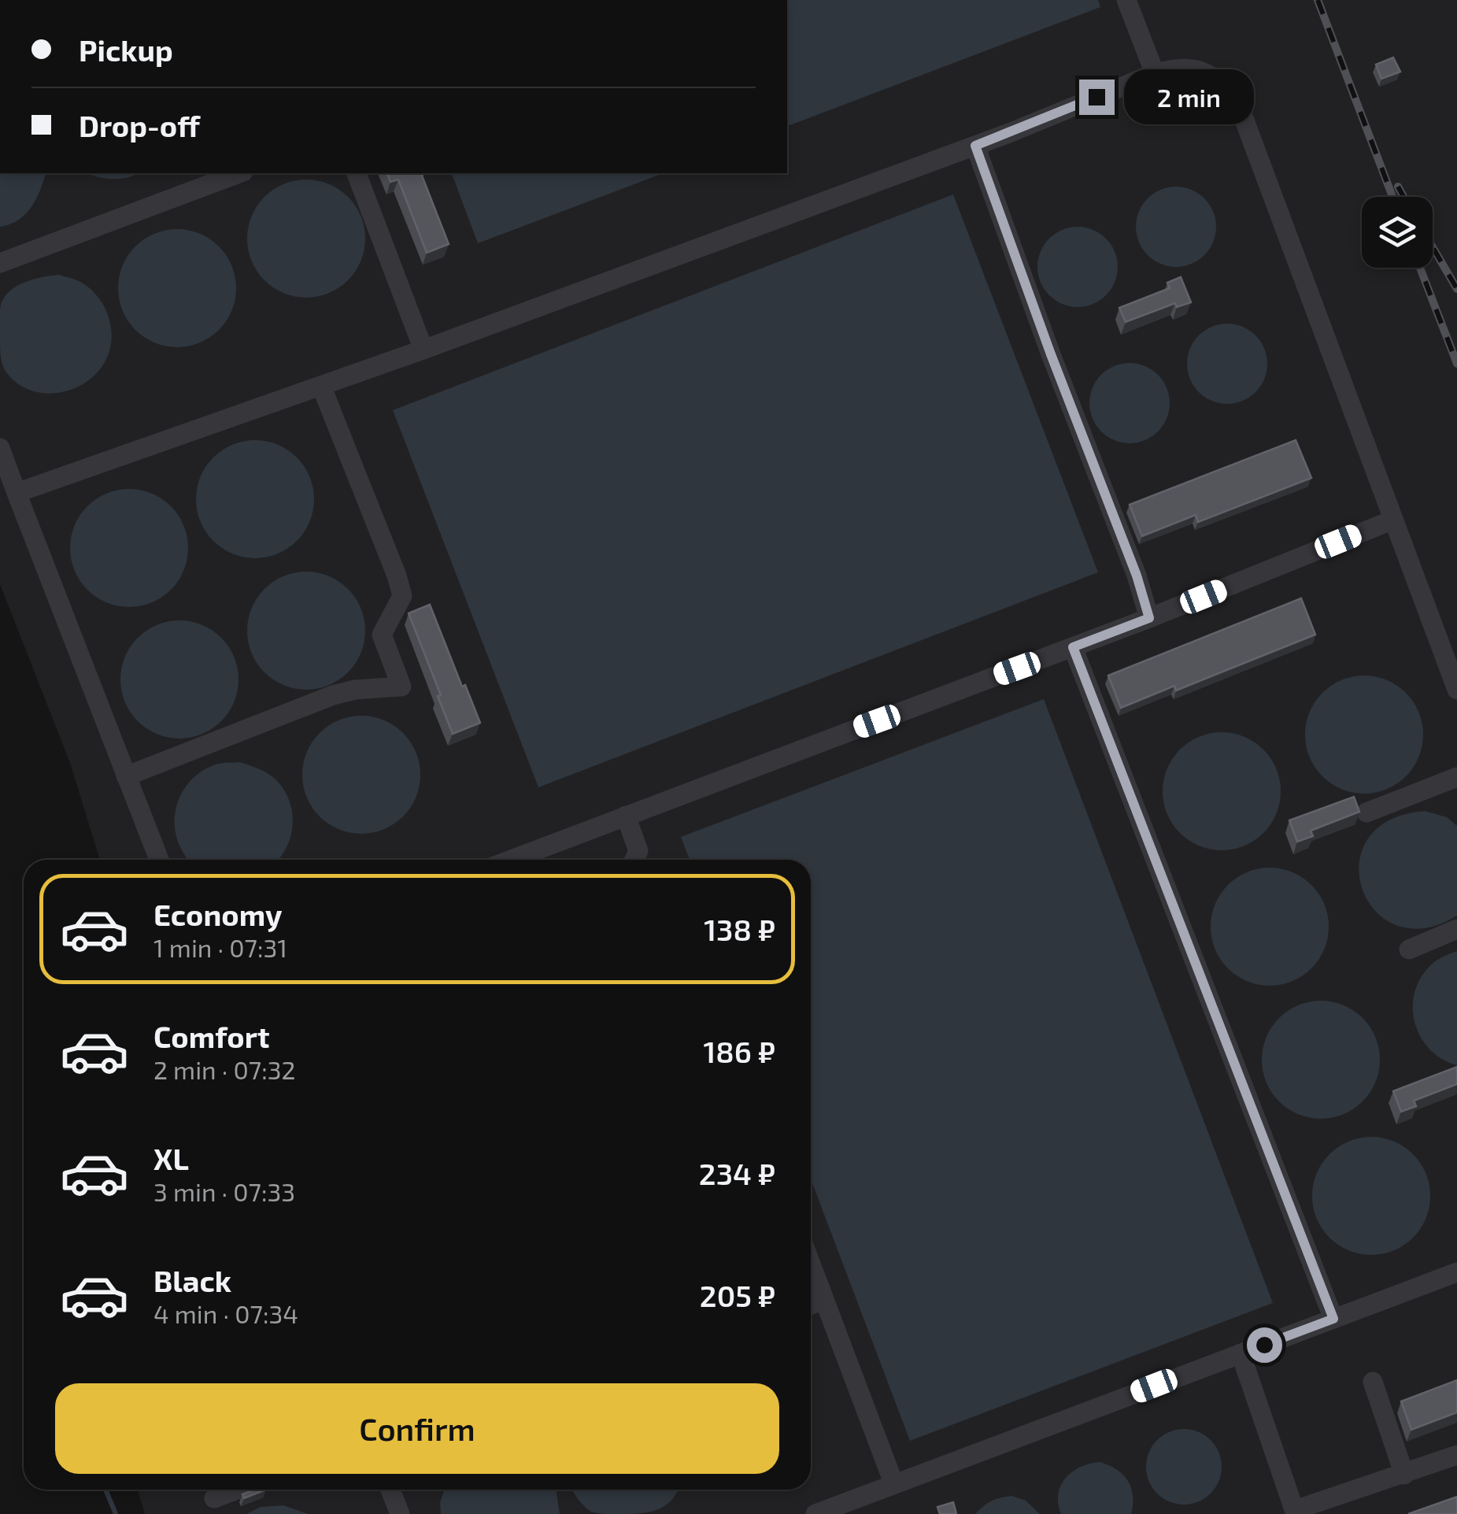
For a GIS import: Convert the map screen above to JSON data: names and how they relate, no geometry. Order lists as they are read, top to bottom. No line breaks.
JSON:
{"page":{"banner":["Pickup","Drop-off"],"bubble":"2 min","list":[{"name":"Economy","note":"1 min · 07:31","value":"138 ₽"},{"name":"Comfort","note":"2 min · 07:32","value":"186 ₽"},{"name":"XL","note":"3 min · 07:33","value":"234 ₽"},{"name":"Black","note":"4 min · 07:34","value":"205 ₽"}],"buttons":"Confirm"}}
